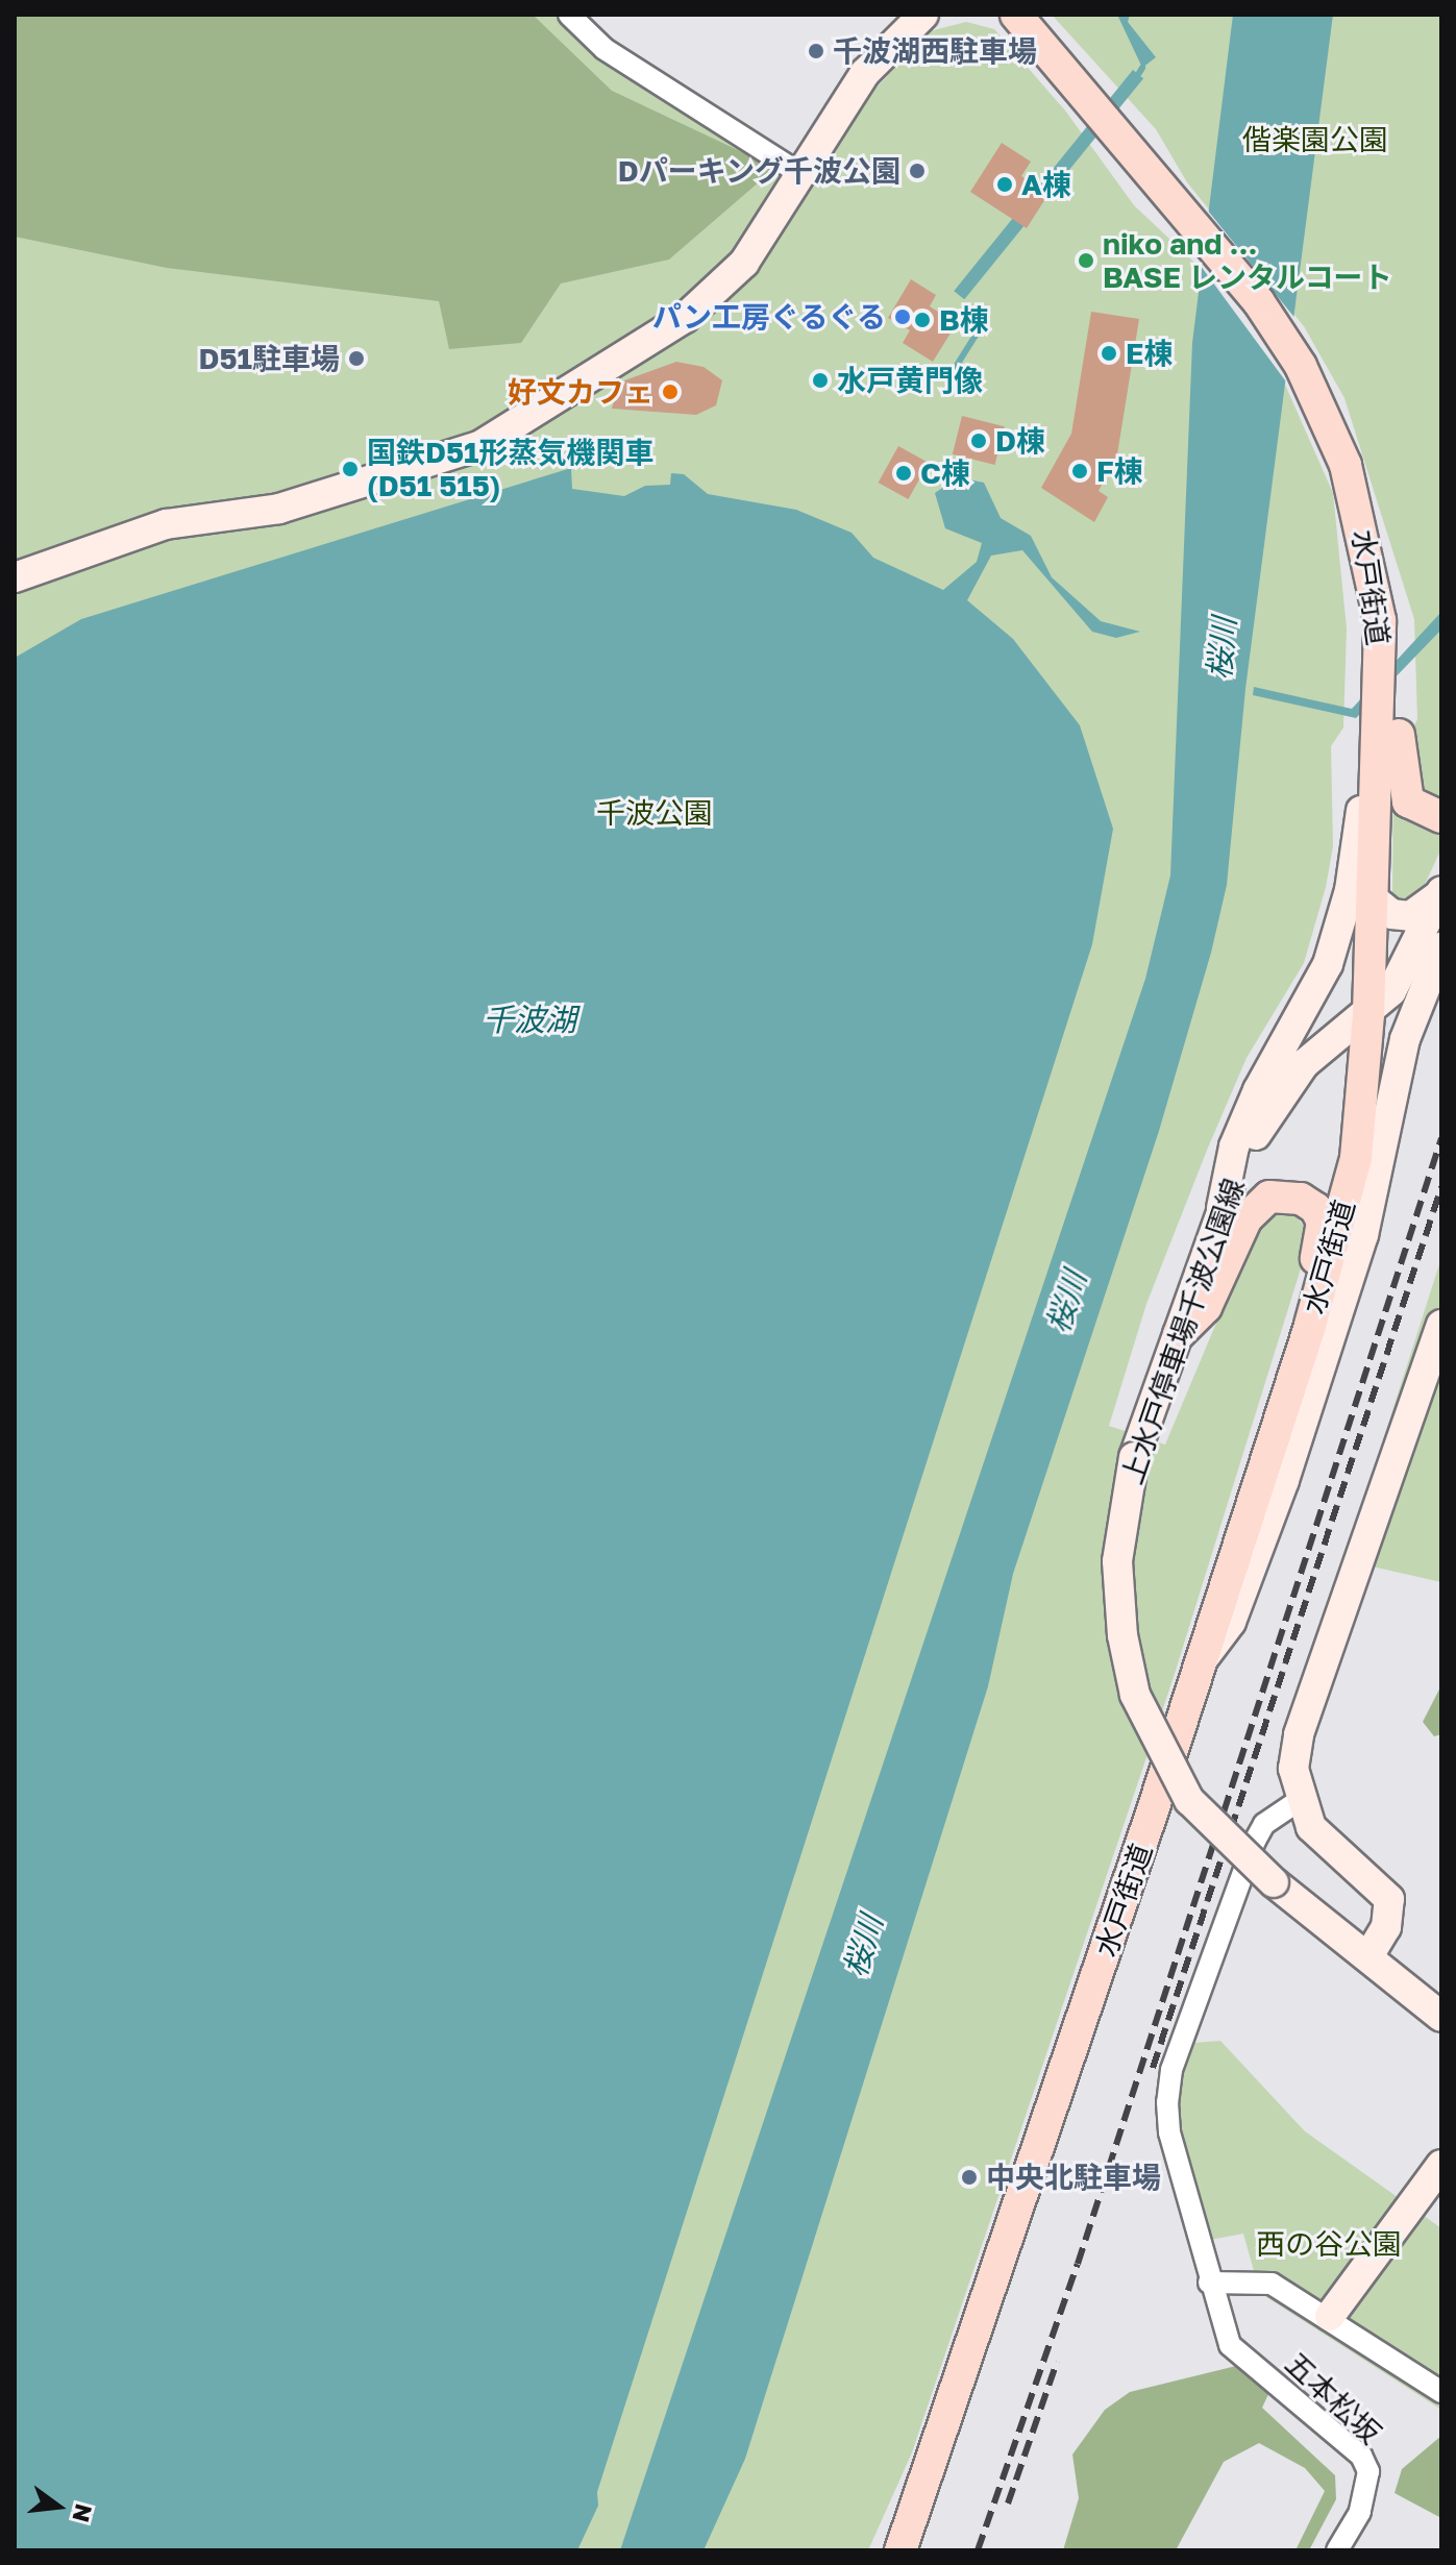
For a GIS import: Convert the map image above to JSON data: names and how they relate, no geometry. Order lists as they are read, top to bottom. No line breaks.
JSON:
{"streets":{"main road":["水戸街道"],"street":["上水戸停車場千波公園線","五本松坂"]},"crossings":[["水戸街道","上水戸停車場千波公園線"]],"water":["桜川","千波湖"],"parks":["偕楽園公園","千波公園","西の谷公園"],"places":["千波湖西駐車場","Dパーキング千波公園","A棟","niko and ... BASE レンタルコート","パン工房ぐるぐる","B棟","E棟","D51駐車場","水戸黄門像","好文カフェ","D棟","国鉄D51形蒸気機関車 (D51 515)","F棟","C棟","中央北駐車場"],"north":"right"}
